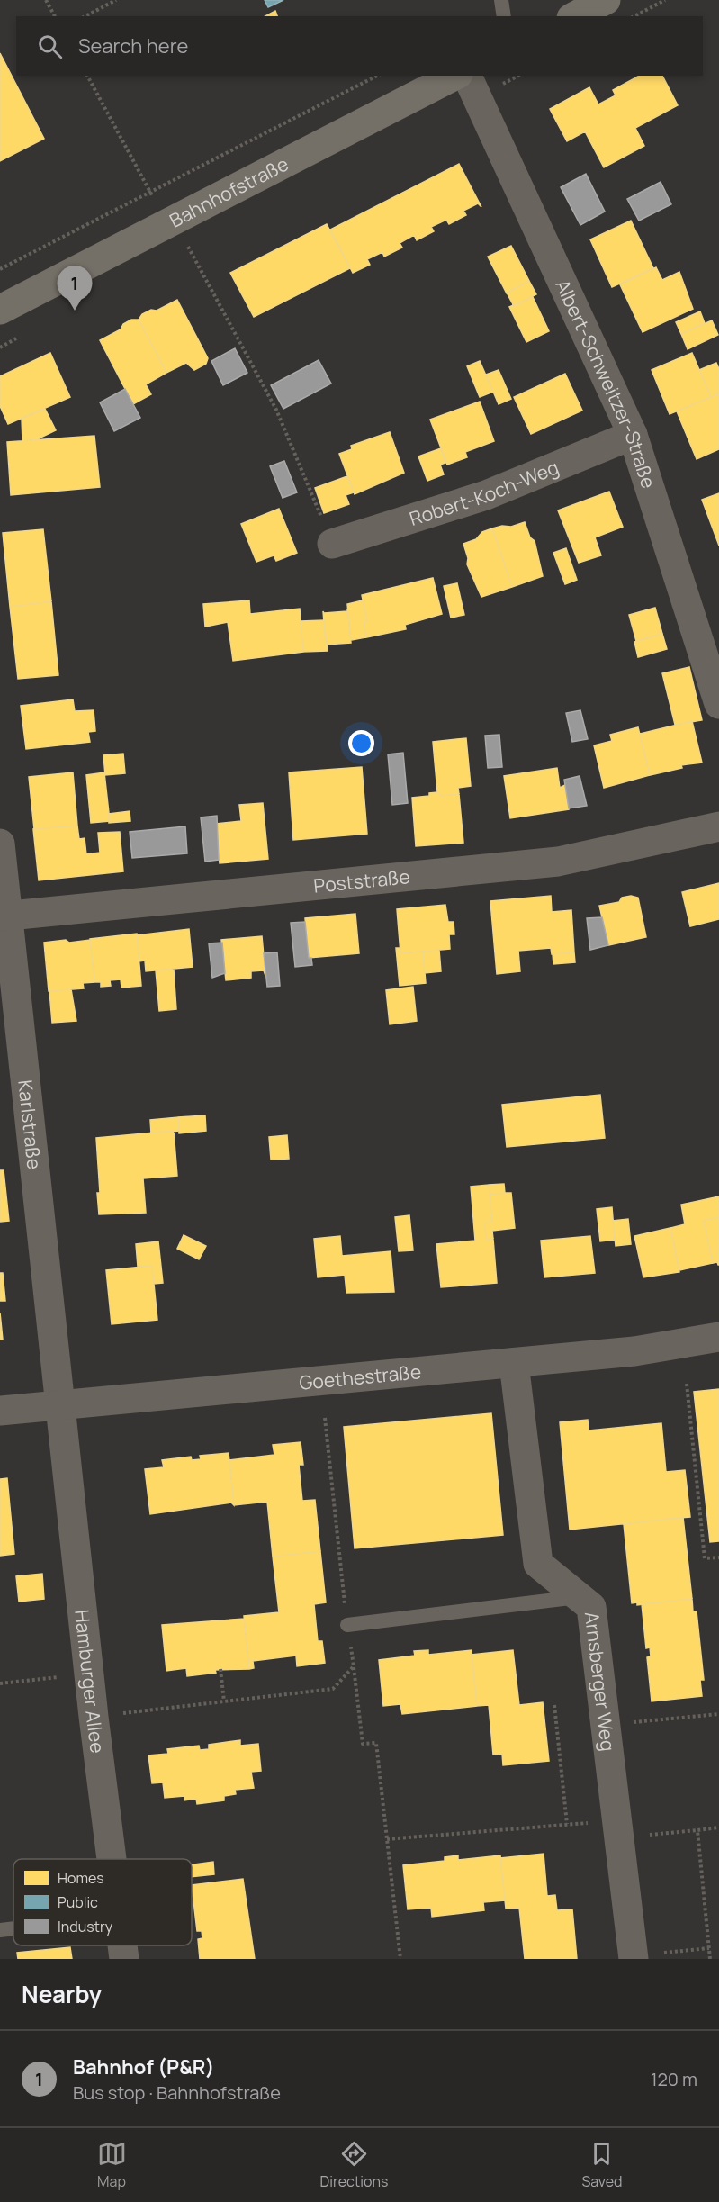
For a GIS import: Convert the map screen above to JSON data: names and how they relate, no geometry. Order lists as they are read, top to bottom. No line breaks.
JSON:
{"streets":{"main road":["Bahnhofstraße"],"street":["Albert-Schweitzer-Straße","Robert-Koch-Weg","Poststraße","Karlstraße","Goethestraße","Hamburger Allee","Arnsberger Weg"]},"crossings":[["Albert-Schweitzer-Straße","Robert-Koch-Weg"],["Poststraße","Karlstraße"],["Karlstraße","Goethestraße"],["Karlstraße","Hamburger Allee"],["Goethestraße","Hamburger Allee"],["Goethestraße","Arnsberger Weg"]],"legend":["Homes","Public","Industry"],"page":{"search":"Search here","pins":"1","heading":"Nearby","list":[{"mark":"1","name":"Bahnhof (P&R)","note":"Bus stop · Bahnhofstraße","value":"120 m"}],"nav":["Map","Directions","Saved"]}}
